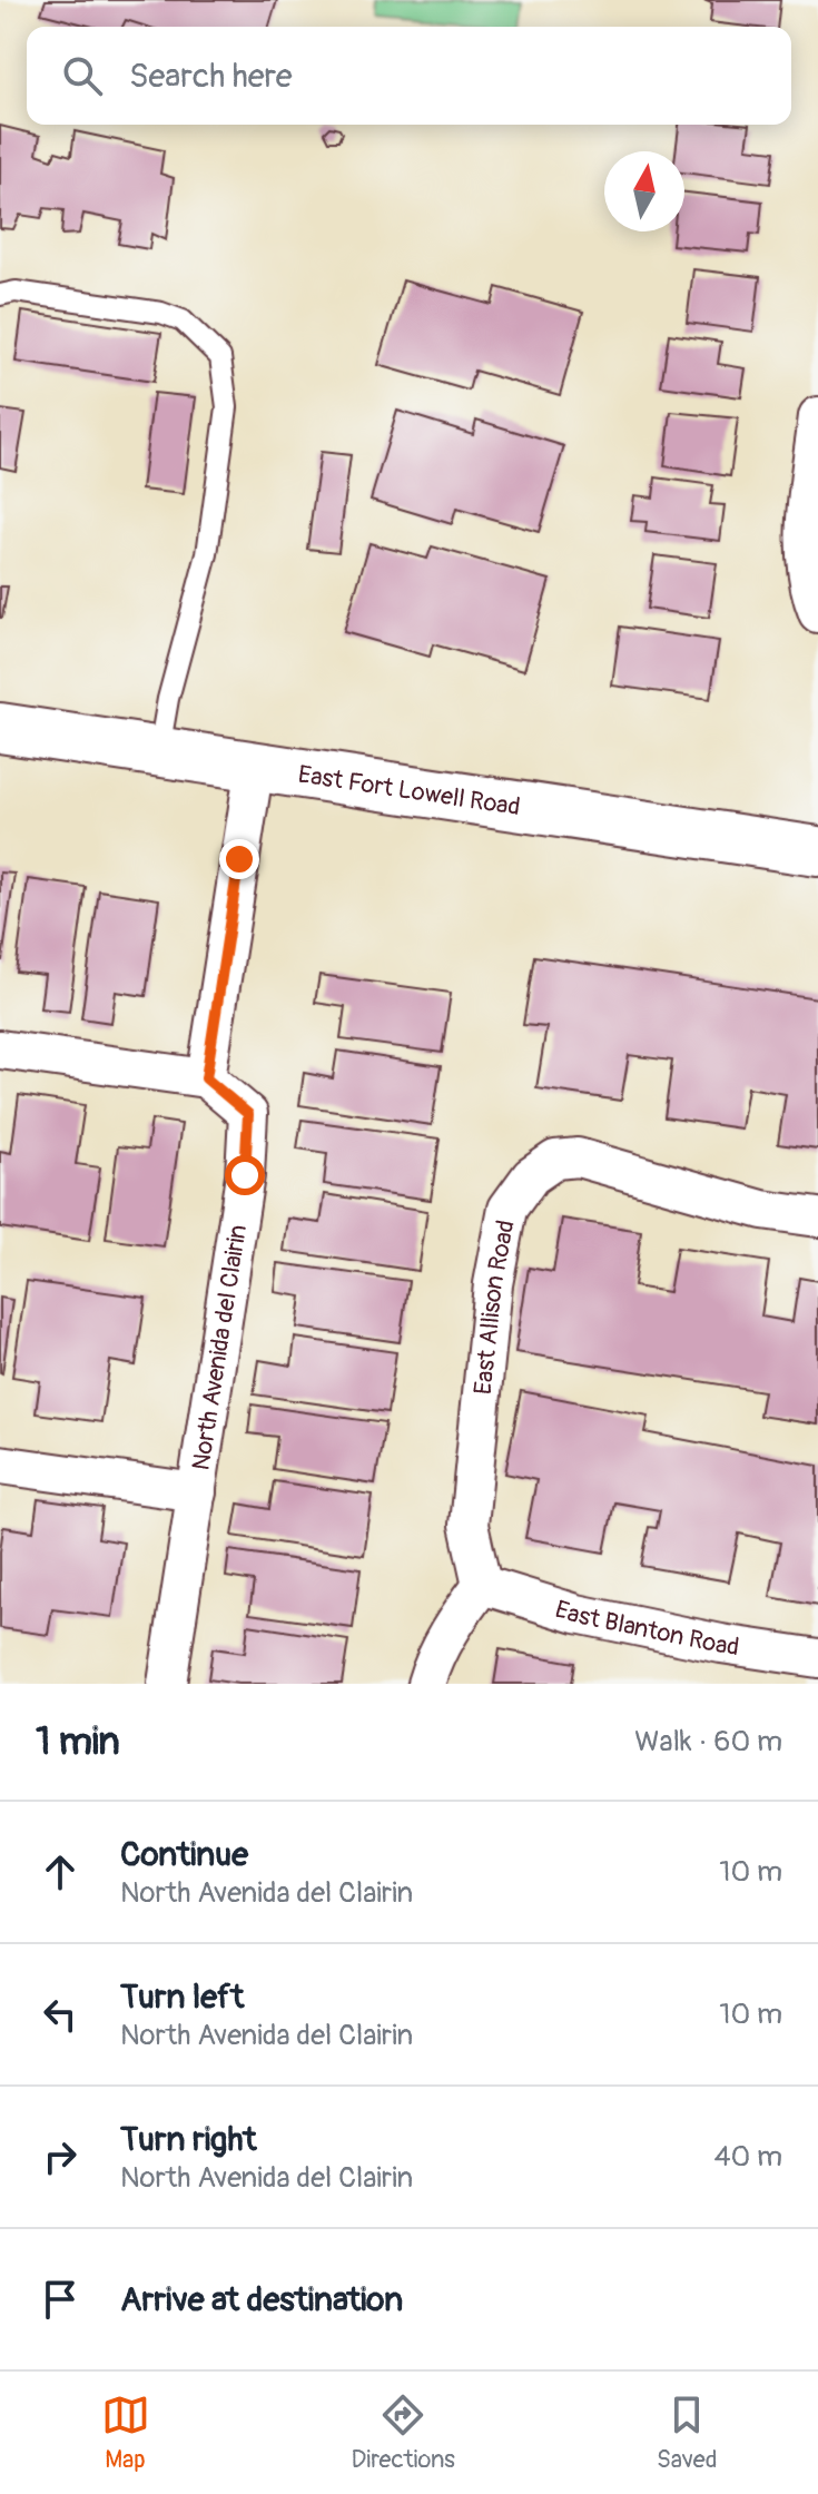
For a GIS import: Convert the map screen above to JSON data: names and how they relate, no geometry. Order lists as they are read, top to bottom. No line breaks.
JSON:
{"streets":{"main road":["East Fort Lowell Road"],"street":["East Allison Road","North Avenida del Clairin","East Blanton Road"]},"crossings":[["East Allison Road","East Blanton Road"]],"north":"top","page":{"search":"Search here","heading":["1 min","Walk · 60 m"],"list":[["Continue","North Avenida del Clairin","10 m"],["Turn left","North Avenida del Clairin","10 m"],["Turn right","North Avenida del Clairin","40 m"],"Arrive at destination"],"nav":["Map","Directions","Saved"]}}
